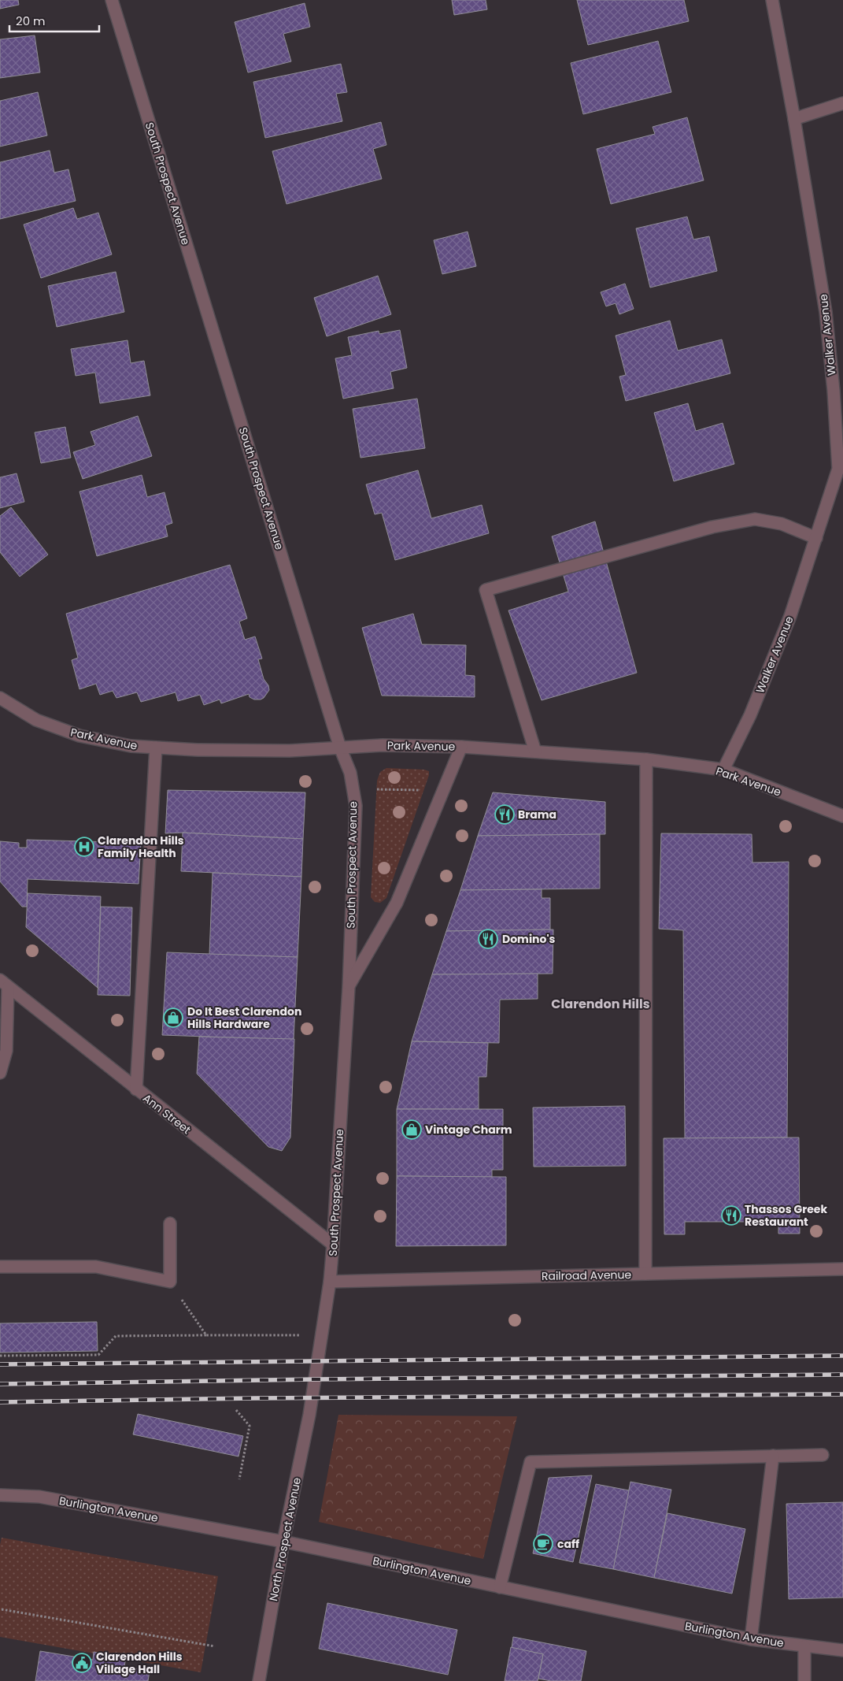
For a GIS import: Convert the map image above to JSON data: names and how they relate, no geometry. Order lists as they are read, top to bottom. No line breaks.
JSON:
{"streets":{"street":["South Prospect Avenue","Walker Avenue","Park Avenue","Ann Street","Railroad Avenue","Burlington Avenue","North Prospect Avenue"]},"crossings":[["South Prospect Avenue","Park Avenue"],["South Prospect Avenue","Ann Street"],["South Prospect Avenue","Railroad Avenue"],["South Prospect Avenue","North Prospect Avenue"],["Walker Avenue","Park Avenue"],["Burlington Avenue","North Prospect Avenue"]],"districts":["Clarendon Hills"],"places":{"restaurant":["Brama","Domino's","Thassos Greek Restaurant"],"hospital":["Clarendon Hills Family Health"],"shop":["Do It Best Clarendon Hills Hardware","Vintage Charm"],"cafe":["caff"],"public building":["Clarendon Hills Village Hall"]},"scale_bar":"20 m"}
